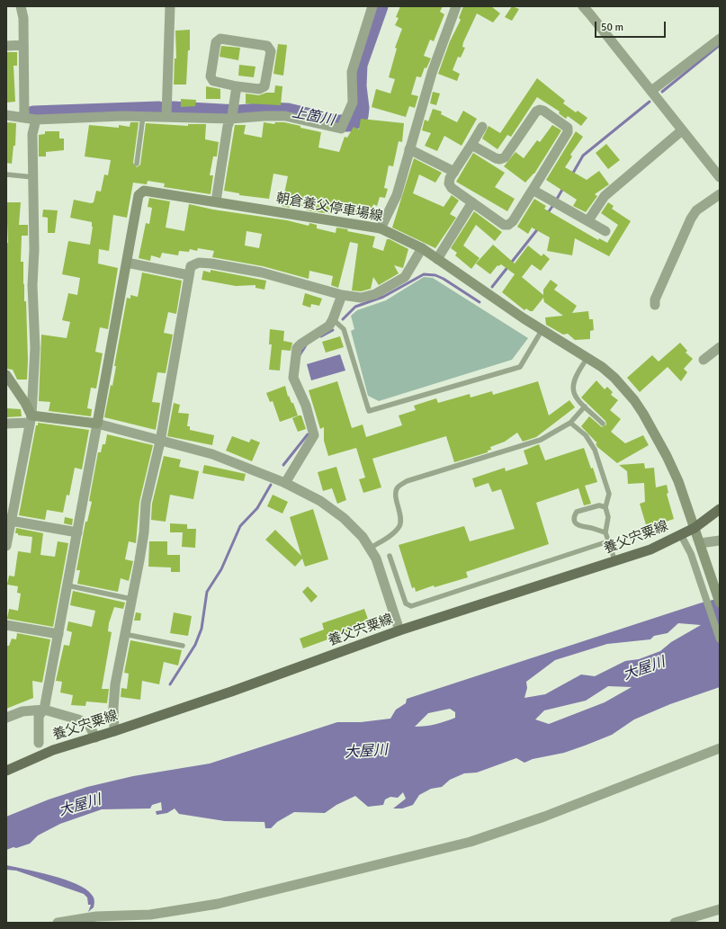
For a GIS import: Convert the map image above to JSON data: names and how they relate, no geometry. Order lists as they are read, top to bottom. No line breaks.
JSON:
{"streets":{"main road":["朝倉養父停車場線","養父宍粟線"]},"crossings":[["朝倉養父停車場線","養父宍粟線"]],"water":["上箇川","大屋川"],"scale_bar":"50 m"}
